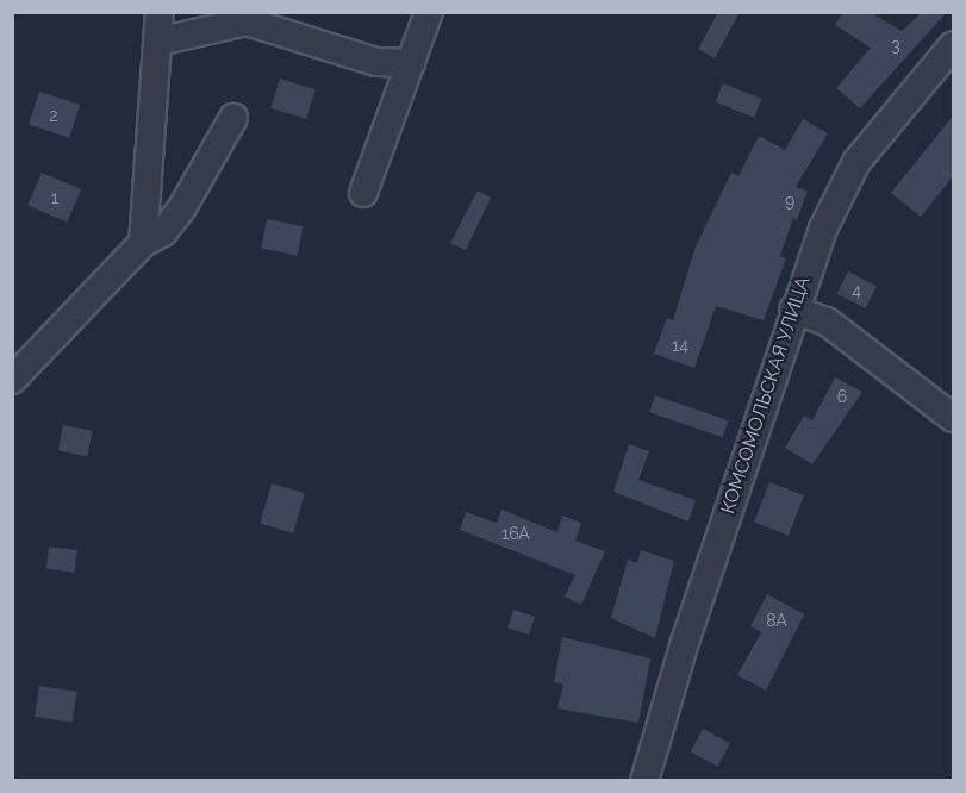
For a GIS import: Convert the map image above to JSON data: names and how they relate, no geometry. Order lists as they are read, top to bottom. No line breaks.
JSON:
{"streets":{"street":["КОМСОМОЛЬСКАЯ УЛИЦА"]},"house_numbers":["3","2","1","9","4","14","6","16А","8А"]}
